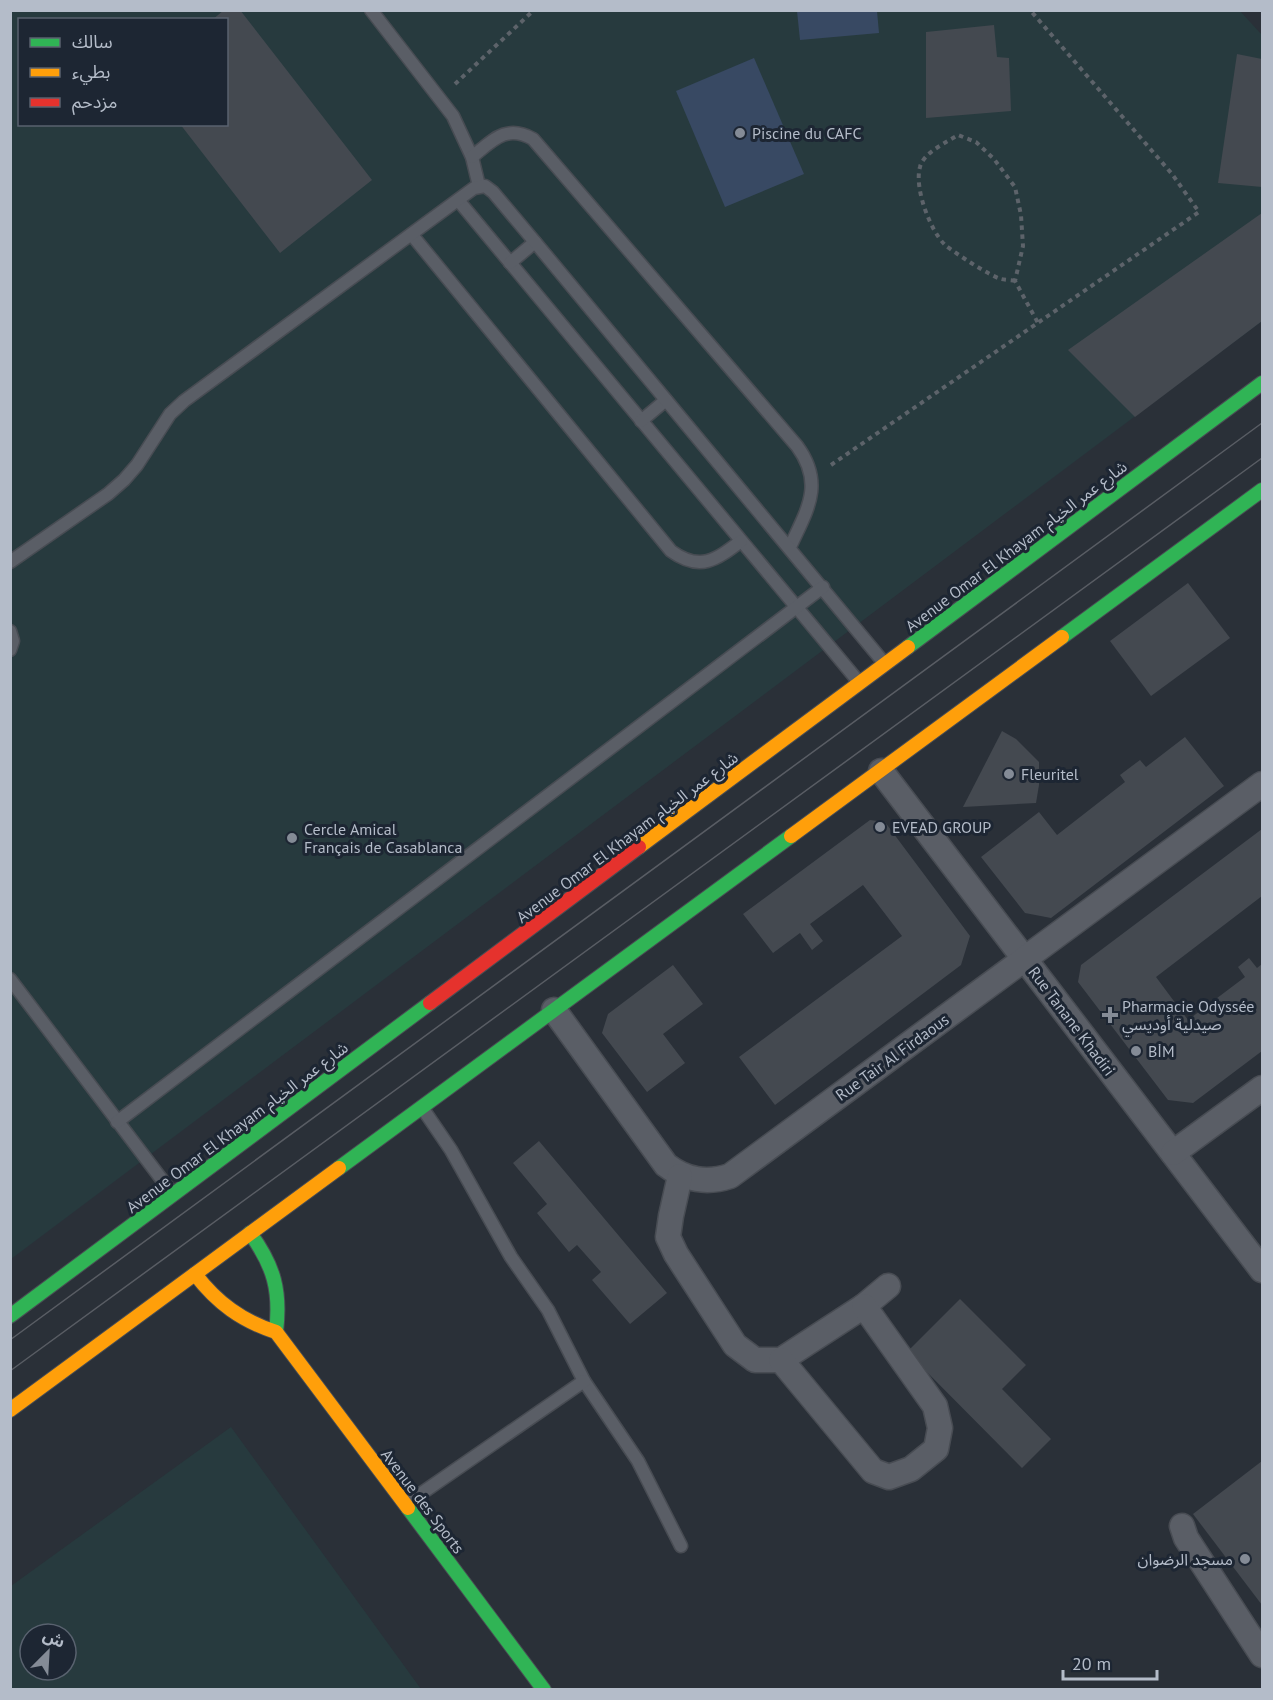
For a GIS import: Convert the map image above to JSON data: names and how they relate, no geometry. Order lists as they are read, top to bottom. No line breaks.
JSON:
{"streets":{"street":["Avenue Omar El Khayam شارع عمر الخيام","Rue Tanane Khadiri","Rue Tair Al Firdaous","Avenue des Sports"]},"crossings":[["Rue Tanane Khadiri","Rue Tair Al Firdaous"]],"places":{"other":["Piscine du CAFC","Fleuritel","EVEAD GROUP","Cercle Amical Français de Casablanca","BİM","مسجد الرضوان"],"health":["Pharmacie Odyssée صيدلية أوديسي"]},"legend":["سالك","بطيء","مزدحم"],"scale_bar":"20 m","north":"top right"}
